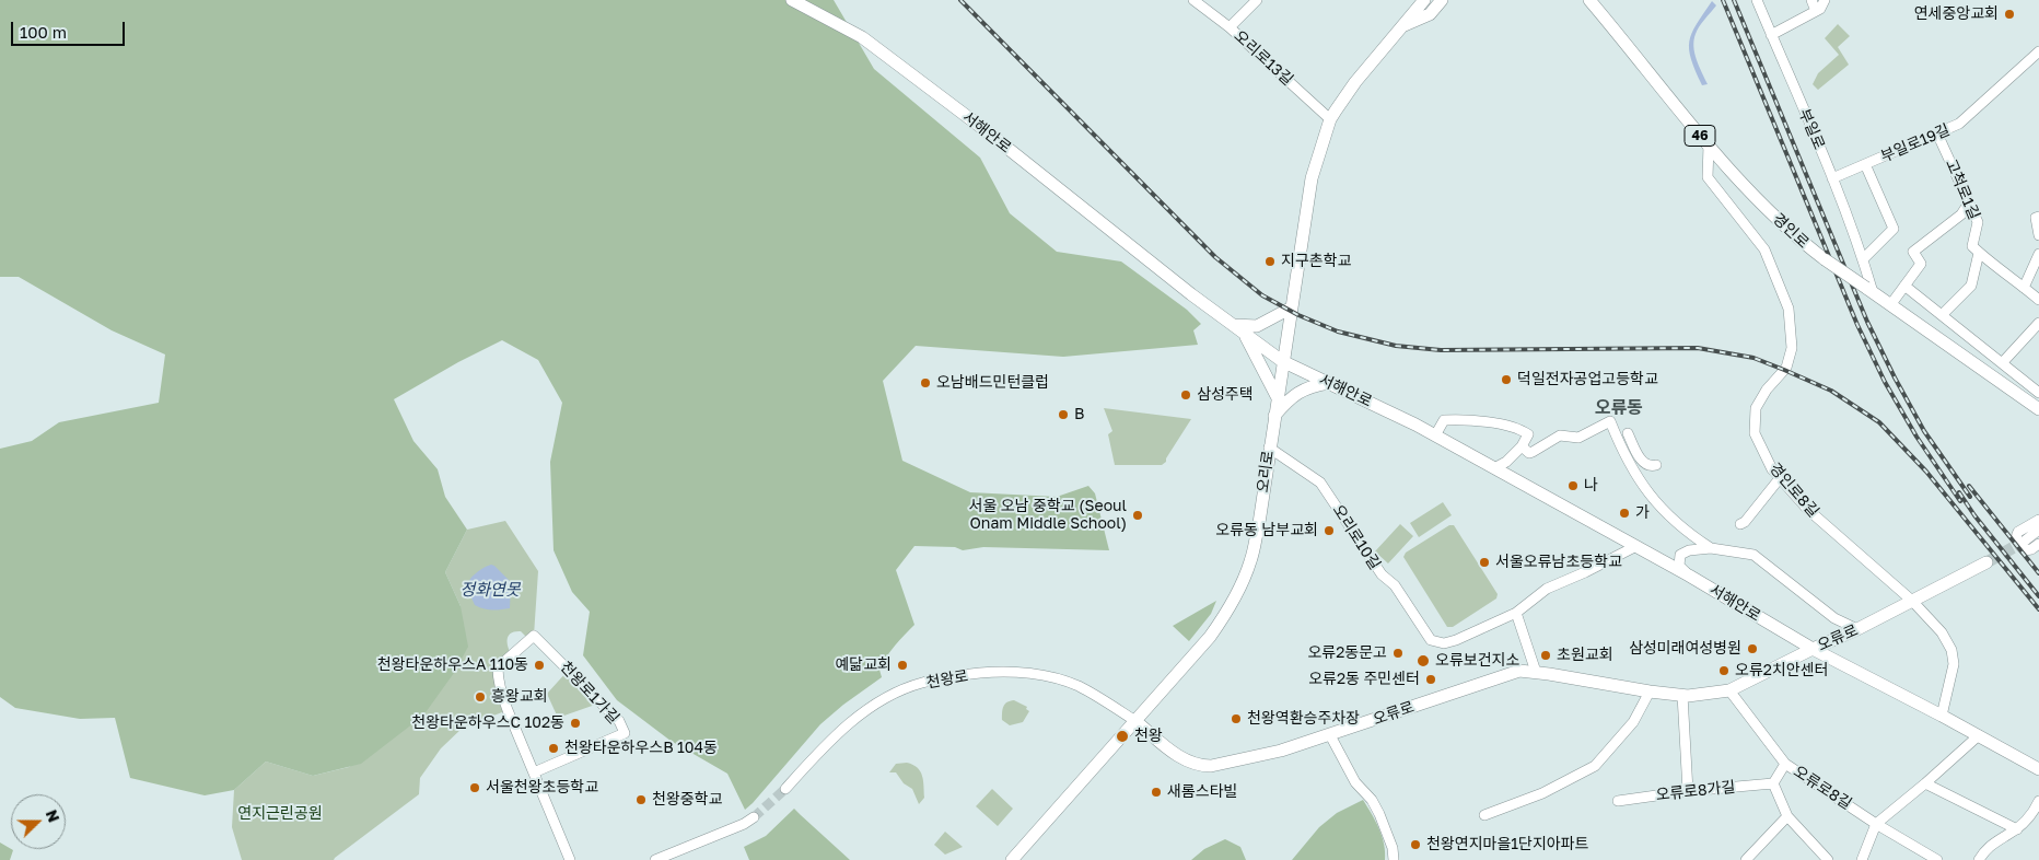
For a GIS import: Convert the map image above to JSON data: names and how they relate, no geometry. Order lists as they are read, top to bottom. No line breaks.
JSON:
{"streets":{"main road":["서해안로","46","경인로","오리로","오류로"],"street":["오리로13길","부일로","부일로19길","고척로1길","경인로8길","오리로10길","천왕로","천왕로1가길","오류로8길","오류로8가길"]},"crossings":[["오리로13길","오리로"],["부일로","부일로19길"],["부일로","경인로"],["서해안로","오리로"],["서해안로","오류로"],["부일로19길","고척로1길"],["경인로","경인로8길"],["오리로","오리로10길"],["오리로","오류로"],["오리로","천왕로"],["경인로8길","오류로"],["오류로","천왕로"],["오류로","오류로8길"]],"districts":["오류동"],"water":["정화연못"],"parks":["연지근린공원"],"places":["연세중앙교회","지구촌학교","덕일전자공업고등학교","오남배드민턴클럽","삼성주택","B","나","가","서울 오남 중학교 (Seoul Onam Middle School)","오류동 남부교회","서울오류남초등학교","삼성미래여성병원","오류2동문고","초원교회","오류보건지소","천왕타운하우스A 110동","예닮교회","오류2치안센터","오류2동 주민센터","흥왕교회","천왕역환승주차장","천왕타운하우스C 102동","천왕","천왕타운하우스B 104동","서울천왕초등학교","새롬스타빌","천왕중학교","천왕연지마을1단지아파트"],"scale_bar":"100 m","north":"right"}
